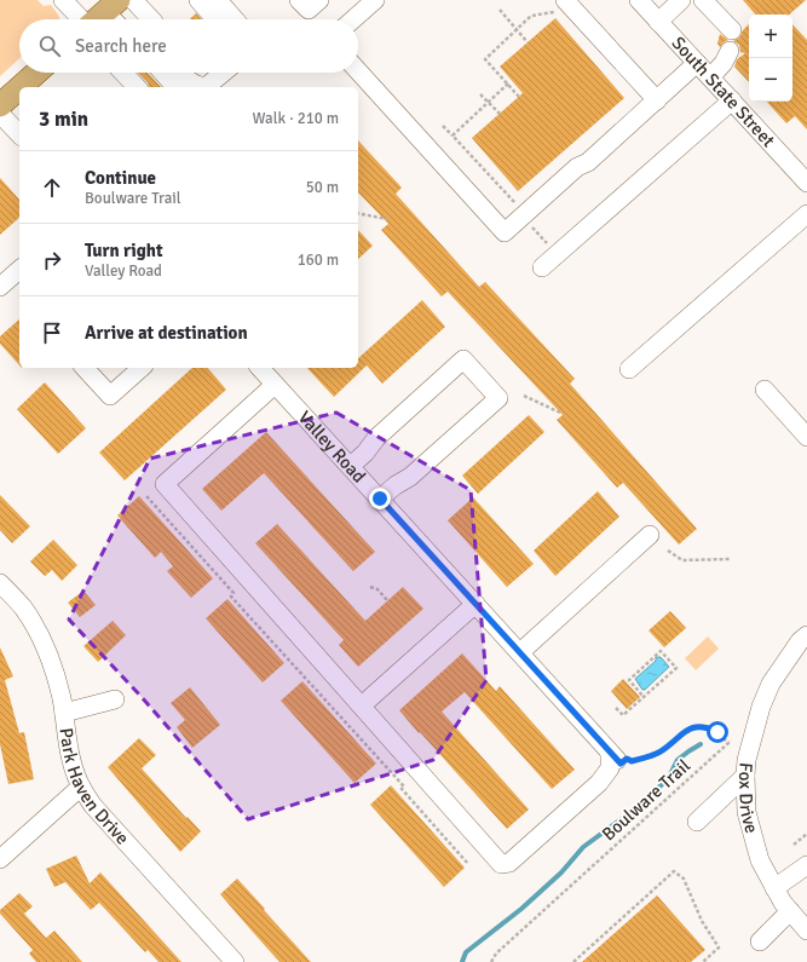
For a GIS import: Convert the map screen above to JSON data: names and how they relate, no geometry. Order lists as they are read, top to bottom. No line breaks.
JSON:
{"streets":{"street":["South State Street","Valley Road","Park Haven Drive","Fox Drive"],"path":["Boulware Trail"]},"crossings":[["Valley Road","Boulware Trail"]],"page":{"map_buttons":["+","−"],"search":"Search here","heading":["3 min","Walk · 210 m"],"list":[["Continue","Boulware Trail","50 m"],["Turn right","Valley Road","160 m"],"Arrive at destination"]}}
